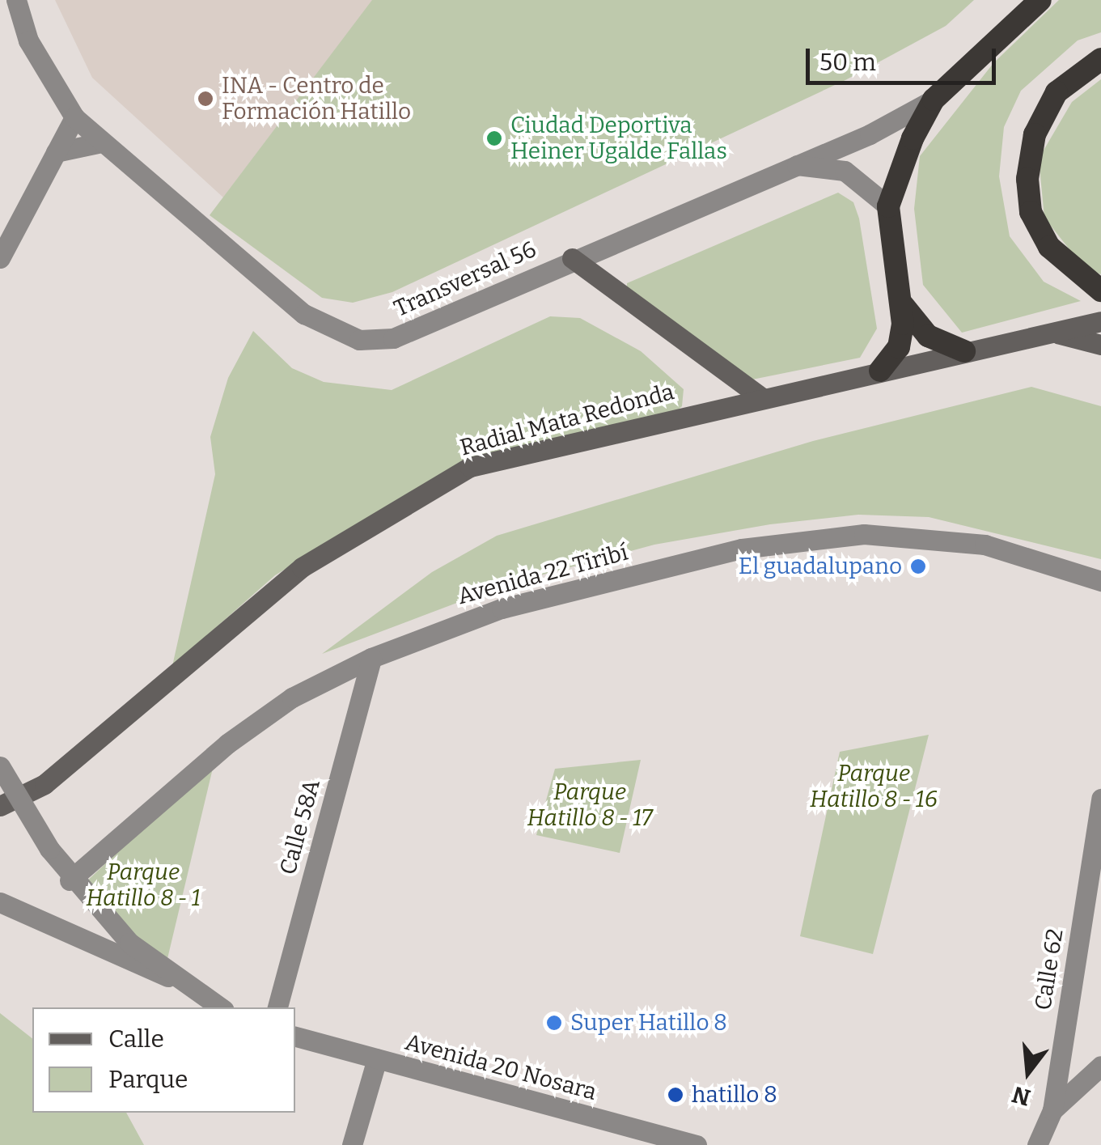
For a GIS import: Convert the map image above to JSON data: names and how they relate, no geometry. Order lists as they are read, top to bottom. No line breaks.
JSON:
{"streets":{"main road":["Radial Mata Redonda"],"street":["Transversal 56","Avenida 22 Tiribí","Calle 58A","Calle 62","Avenida 20 Nosara"]},"crossings":[["Avenida 22 Tiribí","Calle 58A"]],"parks":["Parque Hatillo 8 - 16","Parque Hatillo 8 - 17","Parque Hatillo 8 - 1"],"places":["INA - Centro de Formación Hatillo","Ciudad Deportiva Heiner Ugalde Fallas","El guadalupano","Super Hatillo 8","hatillo 8"],"legend":["Calle","Parque"],"scale_bar":"50 m","north":"bottom"}
